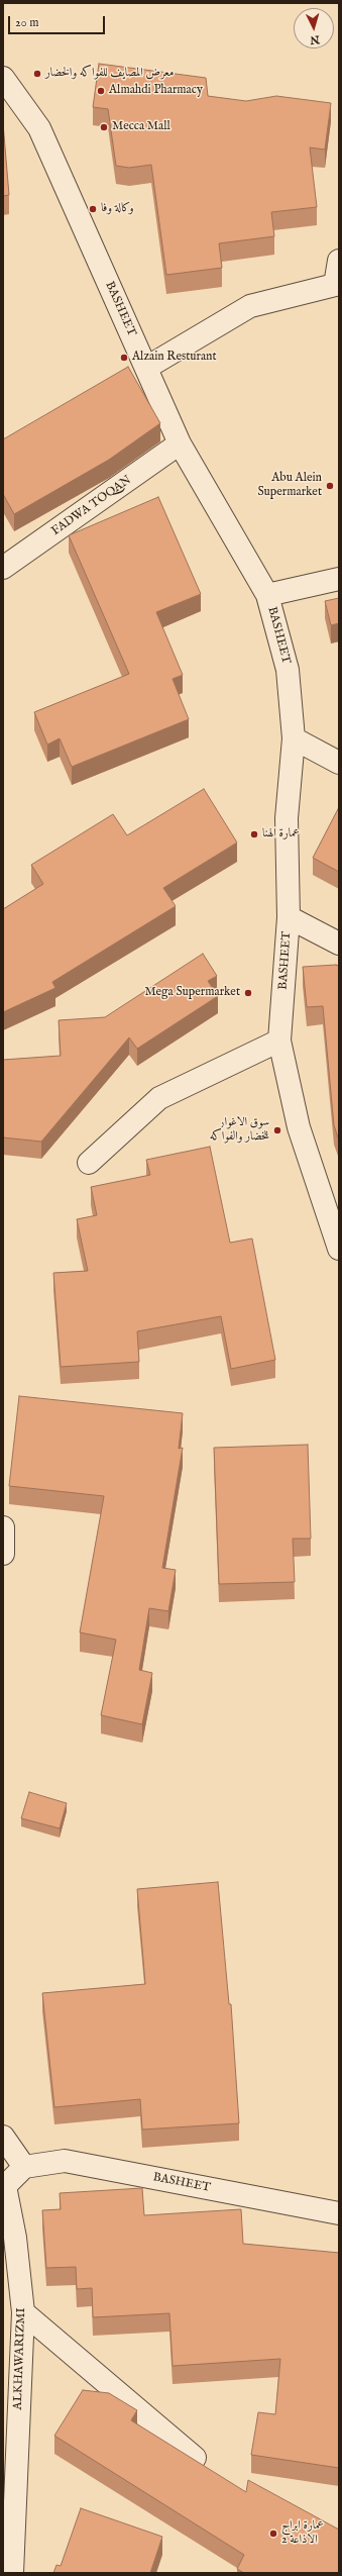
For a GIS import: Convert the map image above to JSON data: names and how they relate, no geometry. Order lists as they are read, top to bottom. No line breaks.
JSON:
{"streets":{"street":["BASHEET","FADWA TOQAN","ALKHAWARIZMI"]},"crossings":[["BASHEET","FADWA TOQAN"],["BASHEET","ALKHAWARIZMI"]],"places":["معرض المصايف للفواكه والخضار","Almahdi Pharmacy","Mecca Mall","وكالة وفا","Alzain Resturant","Abu Alein Supermarket","عمارة الهنا","Mega Supermarket","سوق الاغوار للخضار والفواكه","عمارة ابراج الاذاعة 2"],"scale_bar":"20 m","north":"bottom"}
